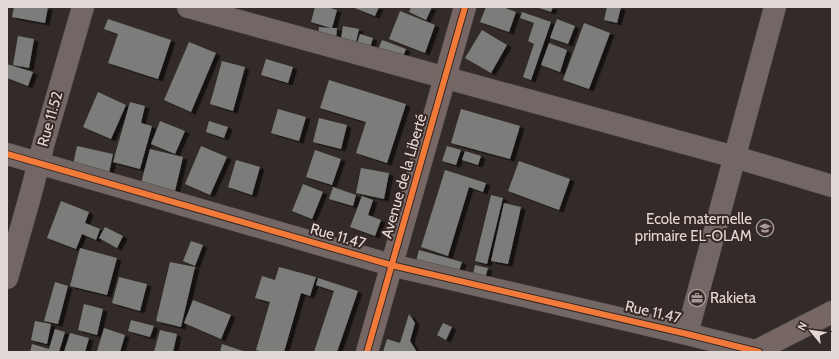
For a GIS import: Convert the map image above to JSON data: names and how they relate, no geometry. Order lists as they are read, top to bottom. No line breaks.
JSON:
{"streets":{"main road":["Avenue de la Liberté"],"street":["Rue 11.52","Rue 11.47"]},"crossings":[["Rue 11.52","Rue 11.47"],["Avenue de la Liberté","Rue 11.47"]],"places":{"school or university":["Ecole maternelle primaire EL-OLAM"],"office":["Rakieta"]},"north":"top left"}
